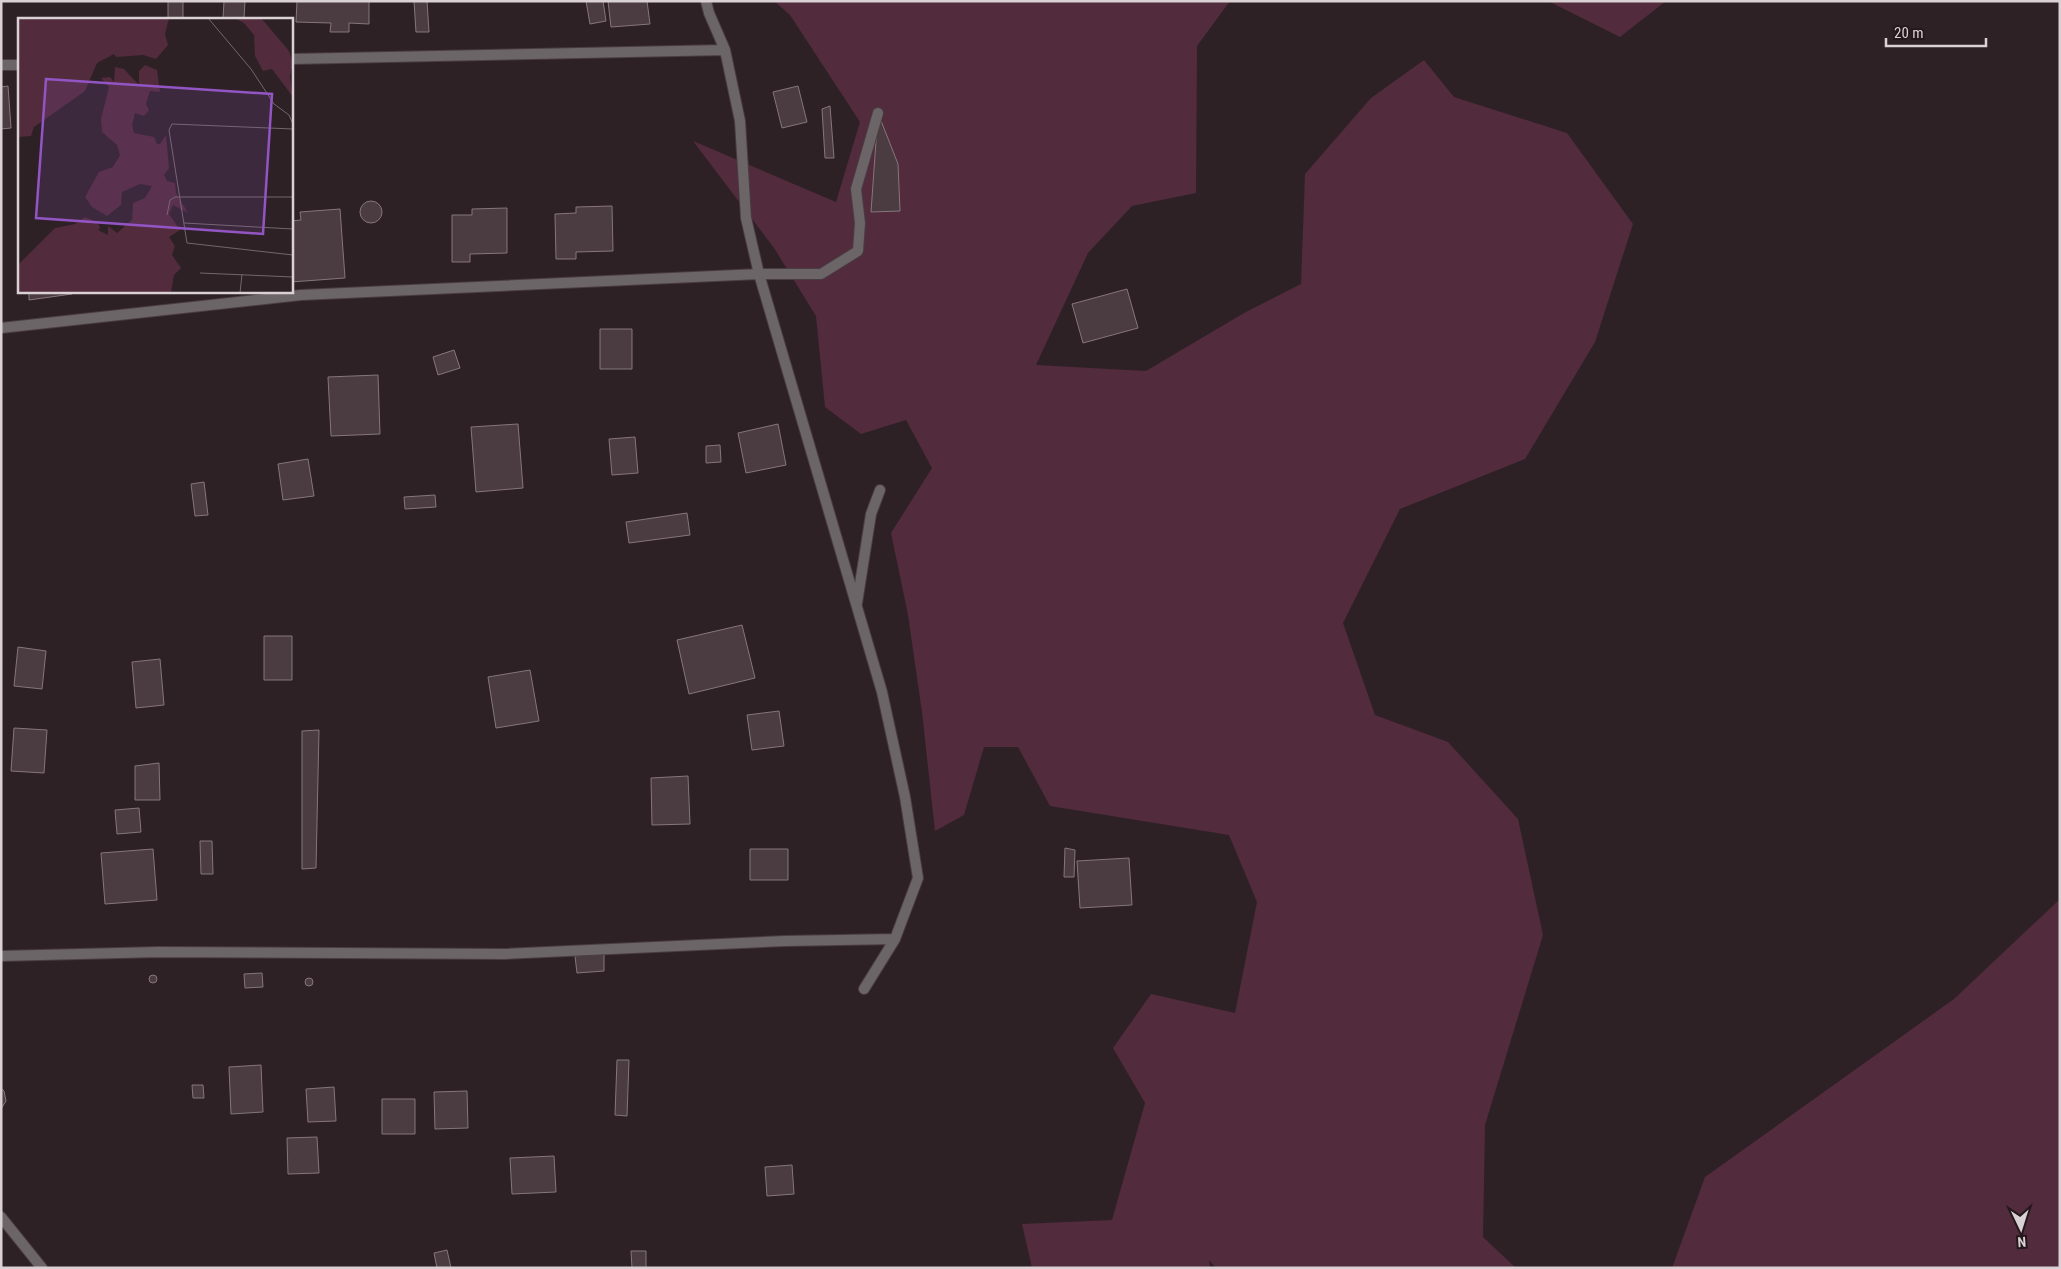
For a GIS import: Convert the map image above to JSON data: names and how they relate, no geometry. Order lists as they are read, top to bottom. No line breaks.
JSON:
{"scale_bar":"20 m","north":"bottom"}
